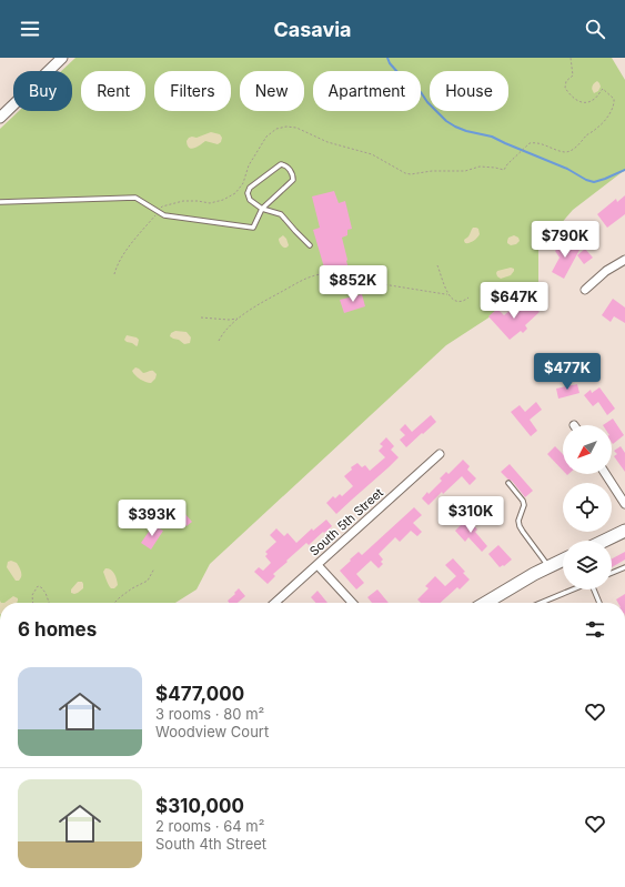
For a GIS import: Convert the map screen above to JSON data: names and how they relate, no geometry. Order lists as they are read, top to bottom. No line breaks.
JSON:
{"streets":{"street":["South 5th Street"]},"north":"bottom left","page":{"header":"Casavia","chip":["Buy","Rent","Filters","New","Apartment","House"],"price":["$790K","$852K","$647K","$477K","$310K","$393K"],"heading":"6 homes","list":[{"name":"$477,000","note":"3 rooms · 80 m² · Woodview Court"},{"name":"$310,000","note":"2 rooms · 64 m² · South 4th Street"}]}}
